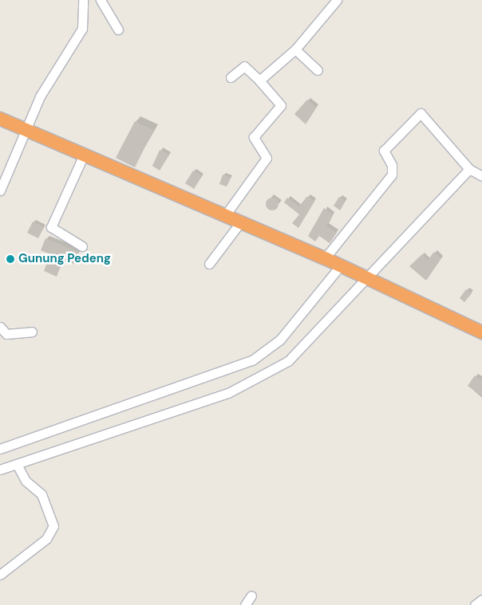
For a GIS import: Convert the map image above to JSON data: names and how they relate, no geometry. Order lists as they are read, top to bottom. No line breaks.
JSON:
{"places":["Gunung Pedeng"]}
